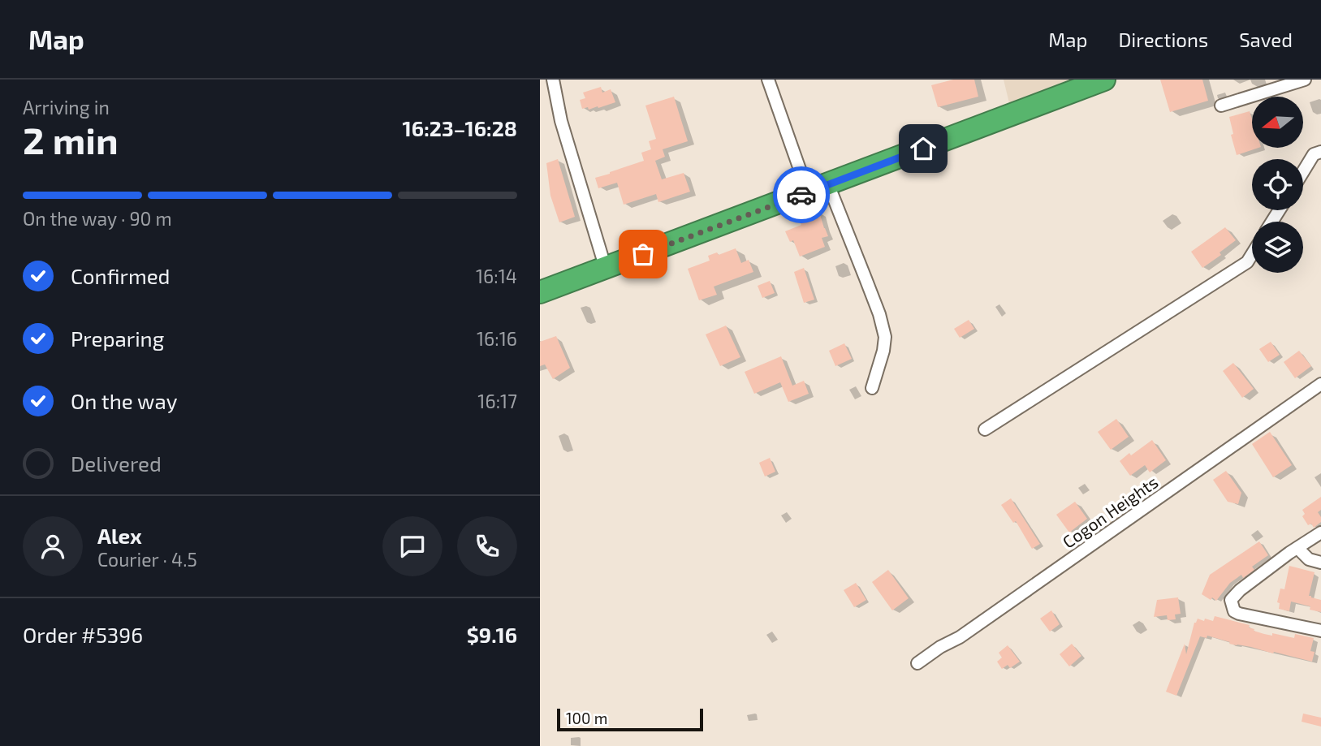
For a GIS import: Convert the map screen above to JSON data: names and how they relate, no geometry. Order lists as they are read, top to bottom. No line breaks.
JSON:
{"streets":{"street":["Cogon Heights"]},"scale_bar":"100 m","north":"left","page":{"header":"Map","nav":["Map","Directions","Saved"],"heading":["2 min","Arriving in","16:23–16:28"],"panel":["Alex","Courier · 4.5","Order #5396","$9.16"],"bar":"On the way · 90 m","list":[["Confirmed","16:14"],["Preparing","16:16"],["On the way","16:17"],"Delivered"],"scale":"100 m"}}
